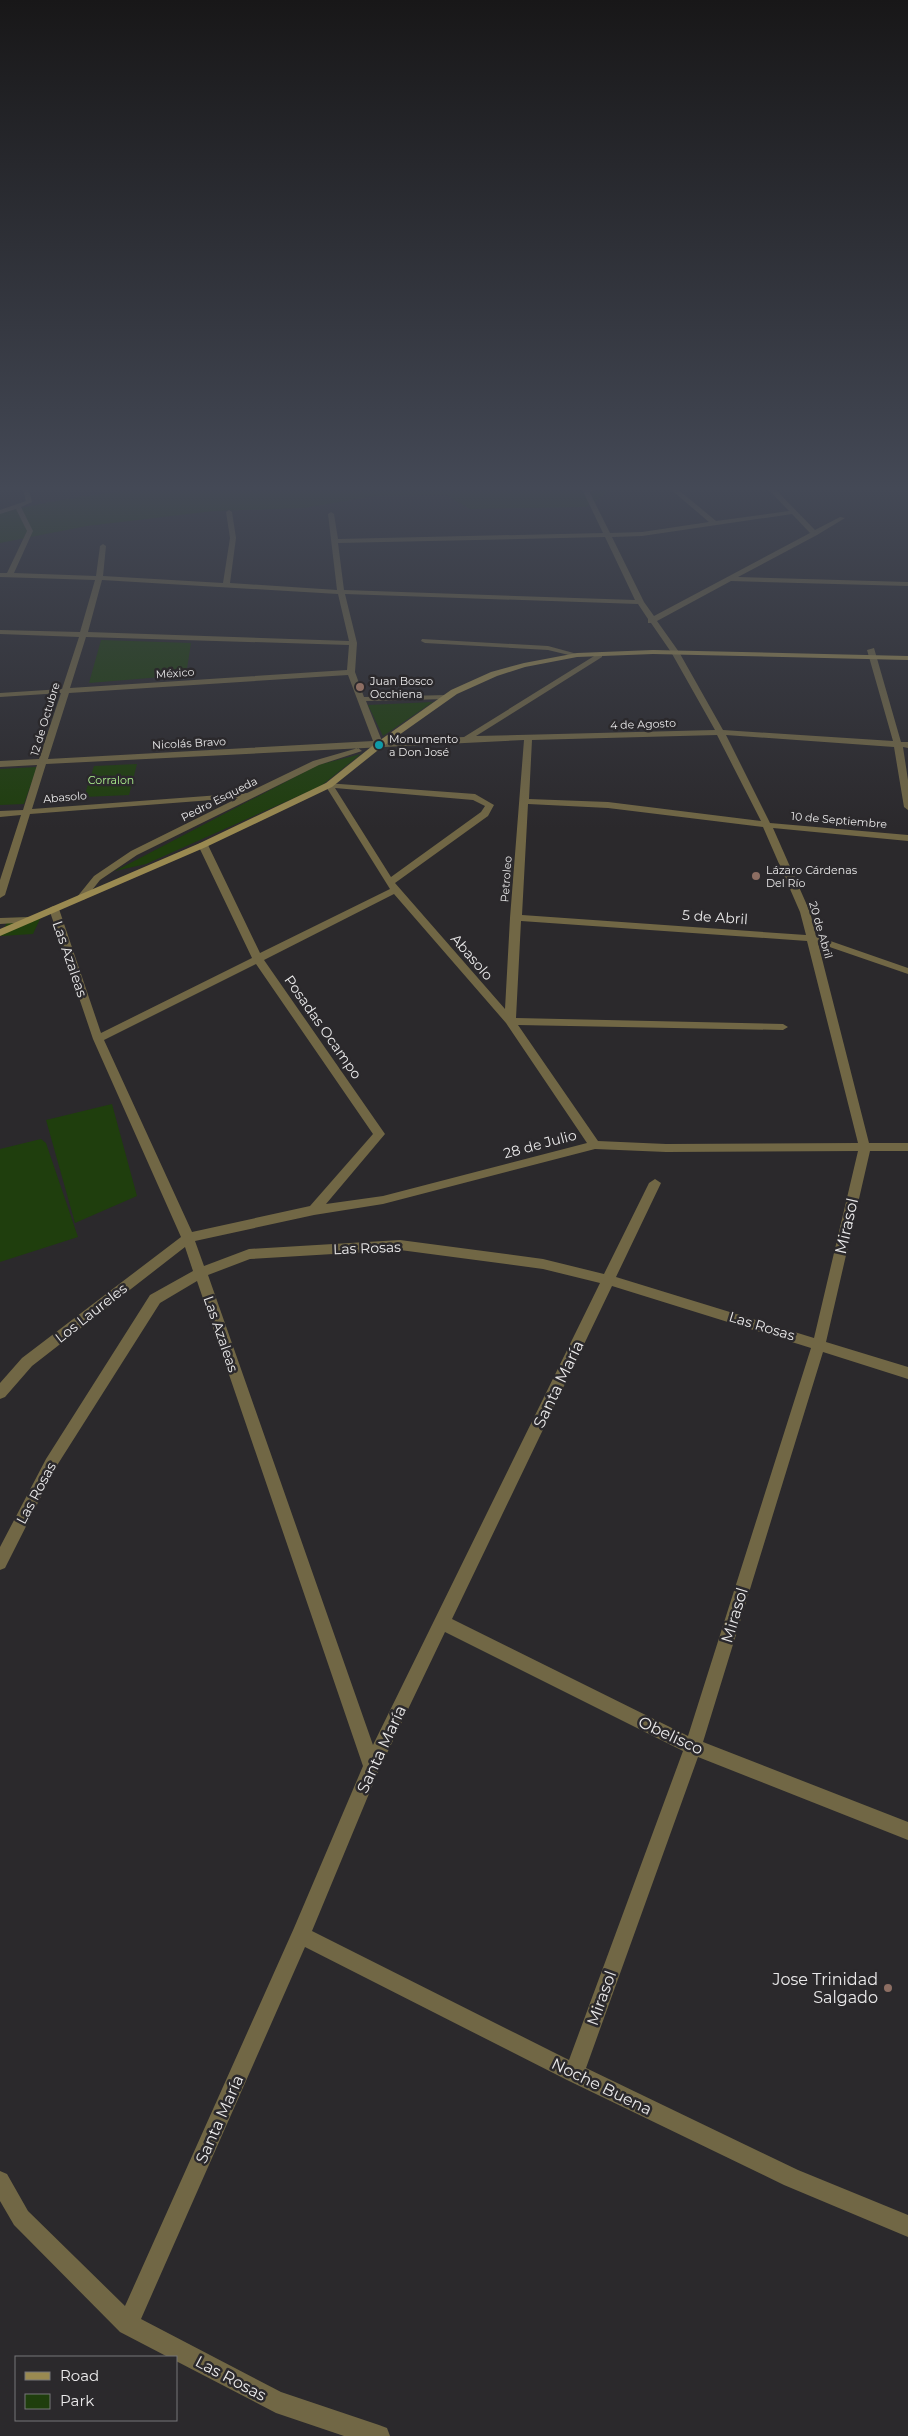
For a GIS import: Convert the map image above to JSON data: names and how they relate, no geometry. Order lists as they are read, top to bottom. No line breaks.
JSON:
{"streets":{"street":["México","12 de Octubre","4 de Agosto","Nicolás Bravo","Abasolo","Pedro Esqueda","10 de Septiembre","Petroleo","5 de Abril","20 de Abril","Las Azaleas","Posadas Ocampo","28 de Julio","Mirasol","Las Rosas","Los Laureles","Santa María","Obelisco","Noche Buena"]},"crossings":[["México","12 de Octubre"],["12 de Octubre","Nicolás Bravo"],["12 de Octubre","Abasolo"],["4 de Agosto","Nicolás Bravo"],["4 de Agosto","Pedro Esqueda"],["4 de Agosto","Petroleo"],["4 de Agosto","20 de Abril"],["Nicolás Bravo","Pedro Esqueda"],["Abasolo","Pedro Esqueda"],["Abasolo","Petroleo"],["Abasolo","28 de Julio"],["Pedro Esqueda","20 de Abril"],["Pedro Esqueda","Las Azaleas"],["Pedro Esqueda","Posadas Ocampo"],["10 de Septiembre","Petroleo"],["10 de Septiembre","20 de Abril"],["Petroleo","5 de Abril"],["5 de Abril","20 de Abril"],["20 de Abril","28 de Julio"],["20 de Abril","Mirasol"],["Las Azaleas","28 de Julio"],["Las Azaleas","Las Rosas"],["Las Azaleas","Los Laureles"],["Las Azaleas","Santa María"],["Posadas Ocampo","28 de Julio"],["28 de Julio","Mirasol"],["28 de Julio","Los Laureles"],["Mirasol","Las Rosas"],["Mirasol","Obelisco"],["Mirasol","Noche Buena"],["Las Rosas","Santa María"],["Santa María","Obelisco"],["Santa María","Noche Buena"]],"parks":["Corralon"],"places":["Juan Bosco Occhiena","Monumento a Don José","Lázaro Cárdenas Del Río","Jose Trinidad Salgado"],"legend":["Road","Park"]}
